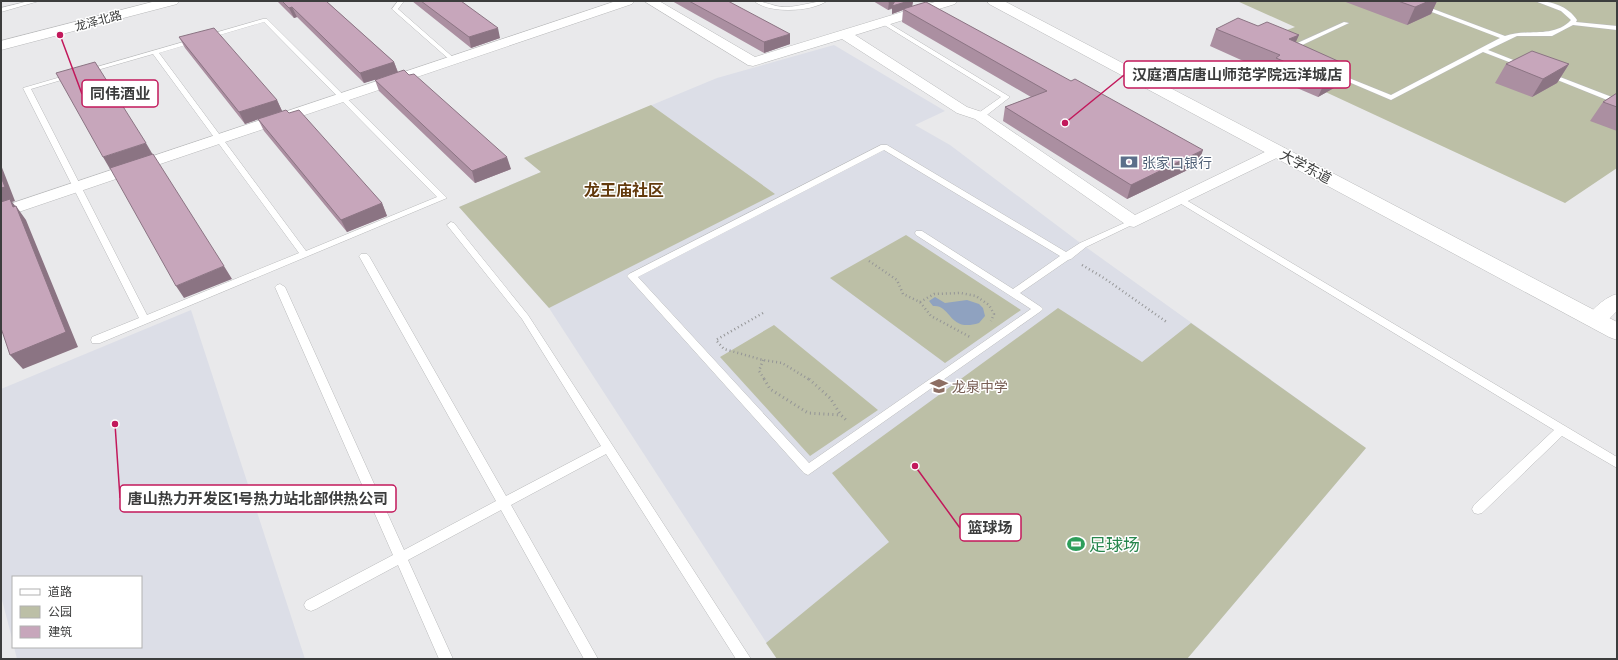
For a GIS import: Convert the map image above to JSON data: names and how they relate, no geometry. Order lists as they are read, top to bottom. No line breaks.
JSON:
{"streets":{"street":["龙泽北路","大学东道"]},"districts":["龙王庙社区"],"places":{"other":["同伟酒业","汉庭酒店唐山师范学院远洋城店","唐山热力开发区1号热力站北部供热公司","篮球场"],"bank":["张家口银行"],"school or university":["龙泉中学"],"sports":["足球场"]},"legend":["道路","公园","建筑"]}
